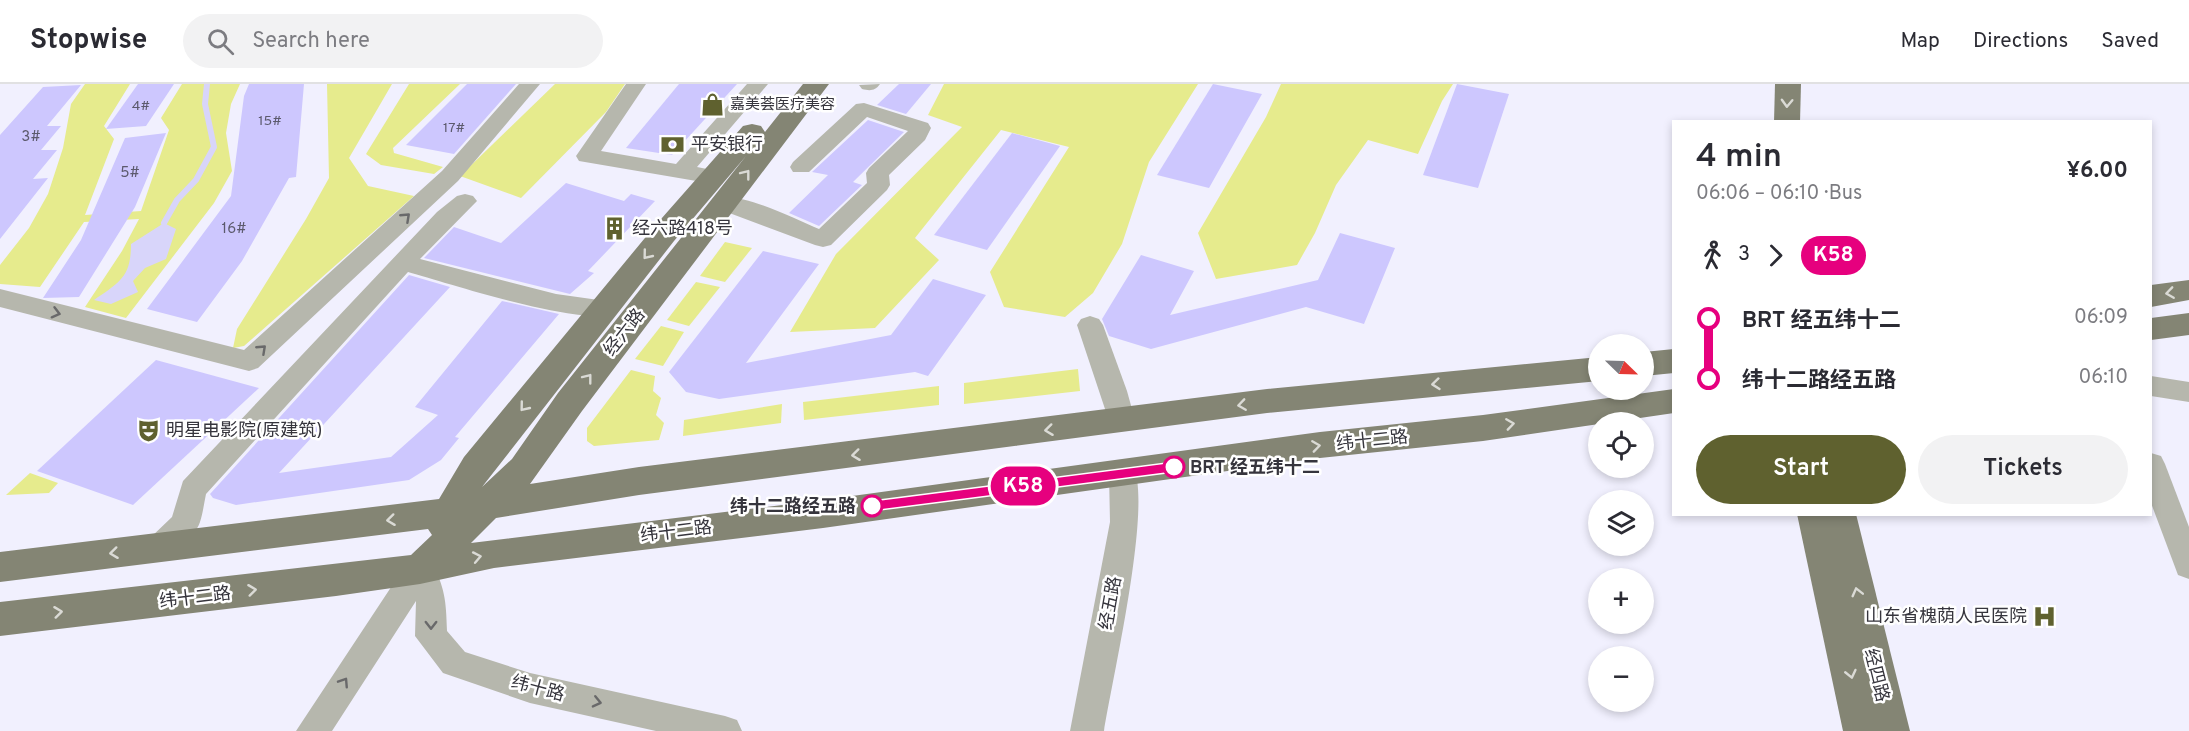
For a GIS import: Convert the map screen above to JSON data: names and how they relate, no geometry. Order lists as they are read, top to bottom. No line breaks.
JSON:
{"streets":{"main road":["经六路","纬十二路","经四路"],"street":["经五路","纬十路"]},"crossings":[["经六路","纬十二路"],["经六路","纬十路"],["纬十二路","经五路"],["纬十二路","纬十路"]],"one_way":["纬十路"],"places":{"shop":["嘉美荟医疗美容"],"bank":["平安银行"],"building":["经六路418号"],"theatre":["明星电影院(原建筑)"],"other":["BRT 经五纬十二","纬十二路经五路"],"hospital":["山东省槐荫人民医院"]},"lines":["bus line K58"],"house_numbers":["4#","15#","17#","3#","5#","16#"],"north":"bottom right","page":{"header":"Stopwise","search":"Search here","nav":["Map","Directions","Saved"],"on_map":"K58","heading":["4 min","06:06 – 06:10 · Bus","¥6.00"],"legs":["3","K58"],"list":[{"name":"BRT 经五纬十二","value":"06:09"},{"name":"纬十二路经五路","value":"06:10"}],"map_buttons":["+","−"],"buttons":["Start","Tickets"]}}
